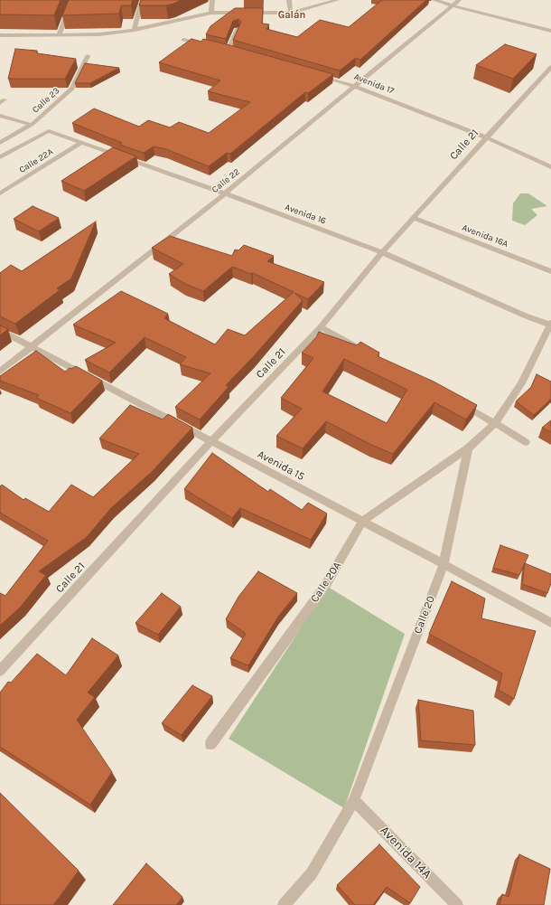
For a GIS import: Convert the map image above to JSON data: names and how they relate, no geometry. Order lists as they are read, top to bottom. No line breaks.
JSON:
{"streets":{"street":["Avenida 17","Calle 23","Calle 21","Calle 22A","Calle 22","Avenida 16","Avenida 16A","Avenida 15","Calle 20A","Calle 20","Avenida 14A"]},"crossings":[["Avenida 17","Calle 21"],["Avenida 17","Calle 22"],["Calle 21","Avenida 16"],["Calle 21","Avenida 16A"],["Calle 21","Avenida 15"],["Calle 22A","Avenida 16"],["Calle 22","Avenida 16"],["Calle 22","Avenida 15"],["Avenida 15","Calle 20A"],["Avenida 15","Calle 20"],["Calle 20A","Calle 20"],["Calle 20","Avenida 14A"]],"districts":["Galán"]}
